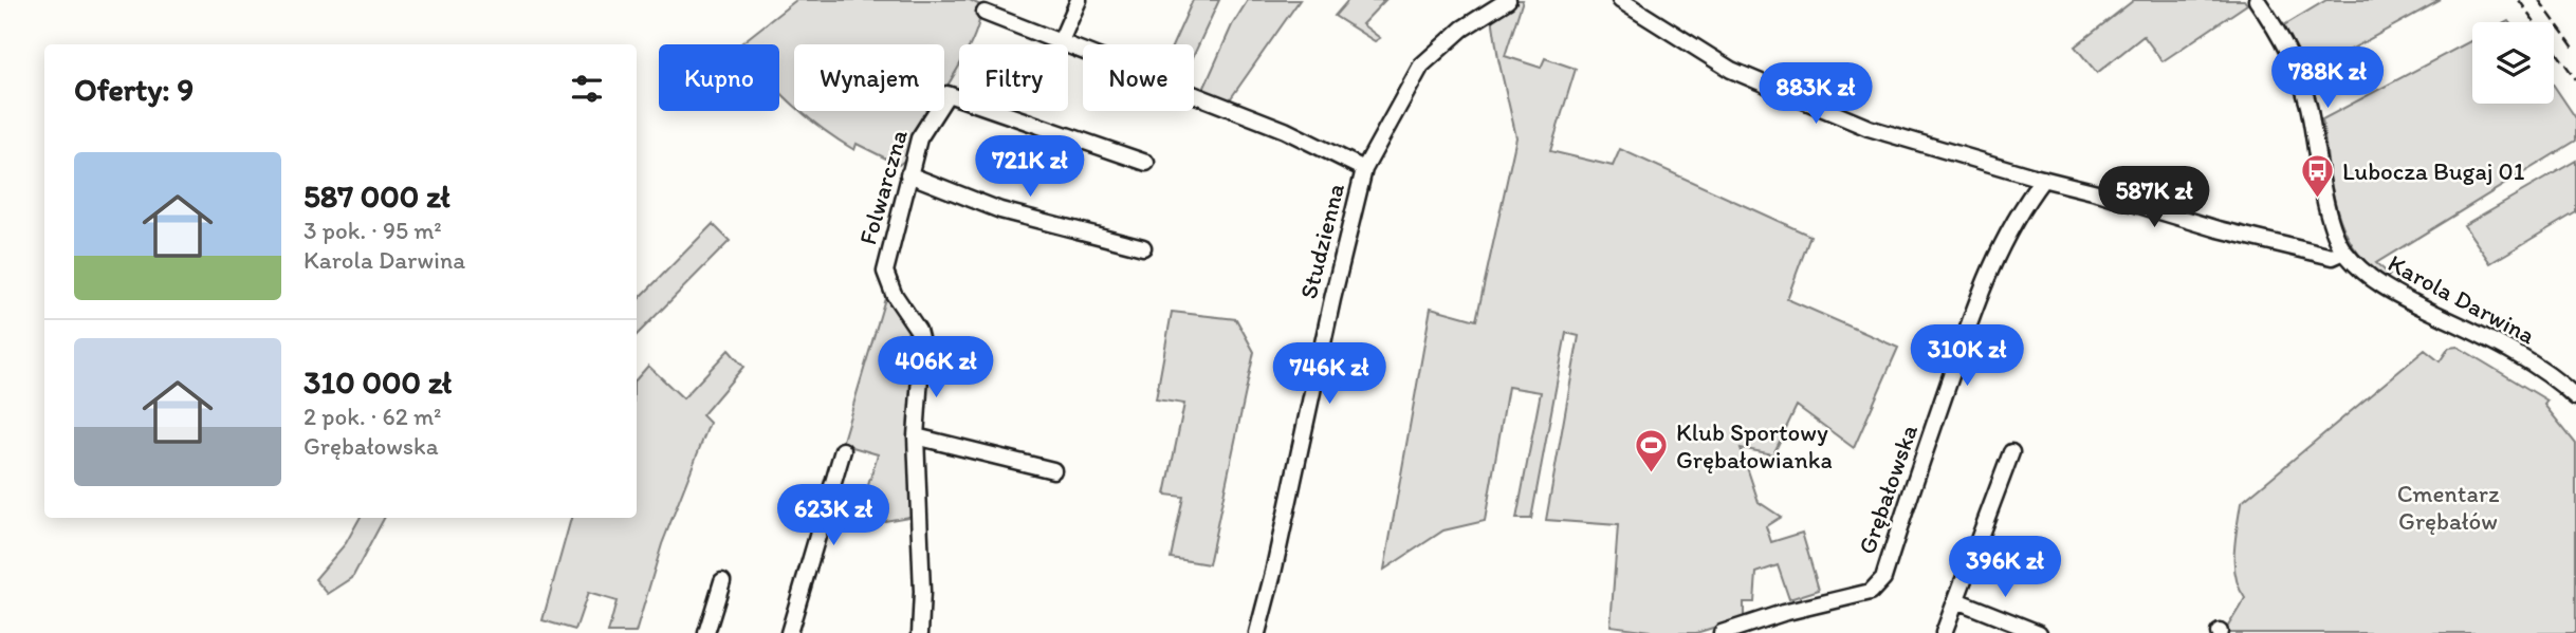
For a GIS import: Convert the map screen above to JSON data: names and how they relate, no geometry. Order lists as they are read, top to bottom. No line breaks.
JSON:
{"streets":{"street":["Folwarczna","Studzienna","Karola Darwina","Grębałowska"]},"parks":["Cmentarz Grębałów"],"places":{"bus stop":["Lubocza Bugaj 01"],"sports":["Klub Sportowy Grębałowianka"]},"page":{"chip":["Kupno","Wynajem","Filtry","Nowe"],"heading":"Oferty: 9","price":["788K zł","883K zł","721K zł","587K zł","310K zł","406K zł","746K zł","623K zł","396K zł"],"list":[{"name":"587 000 zł","note":"3 pok. · 95 m² · Karola Darwina"},{"name":"310 000 zł","note":"2 pok. · 62 m² · Grębałowska"}]}}
